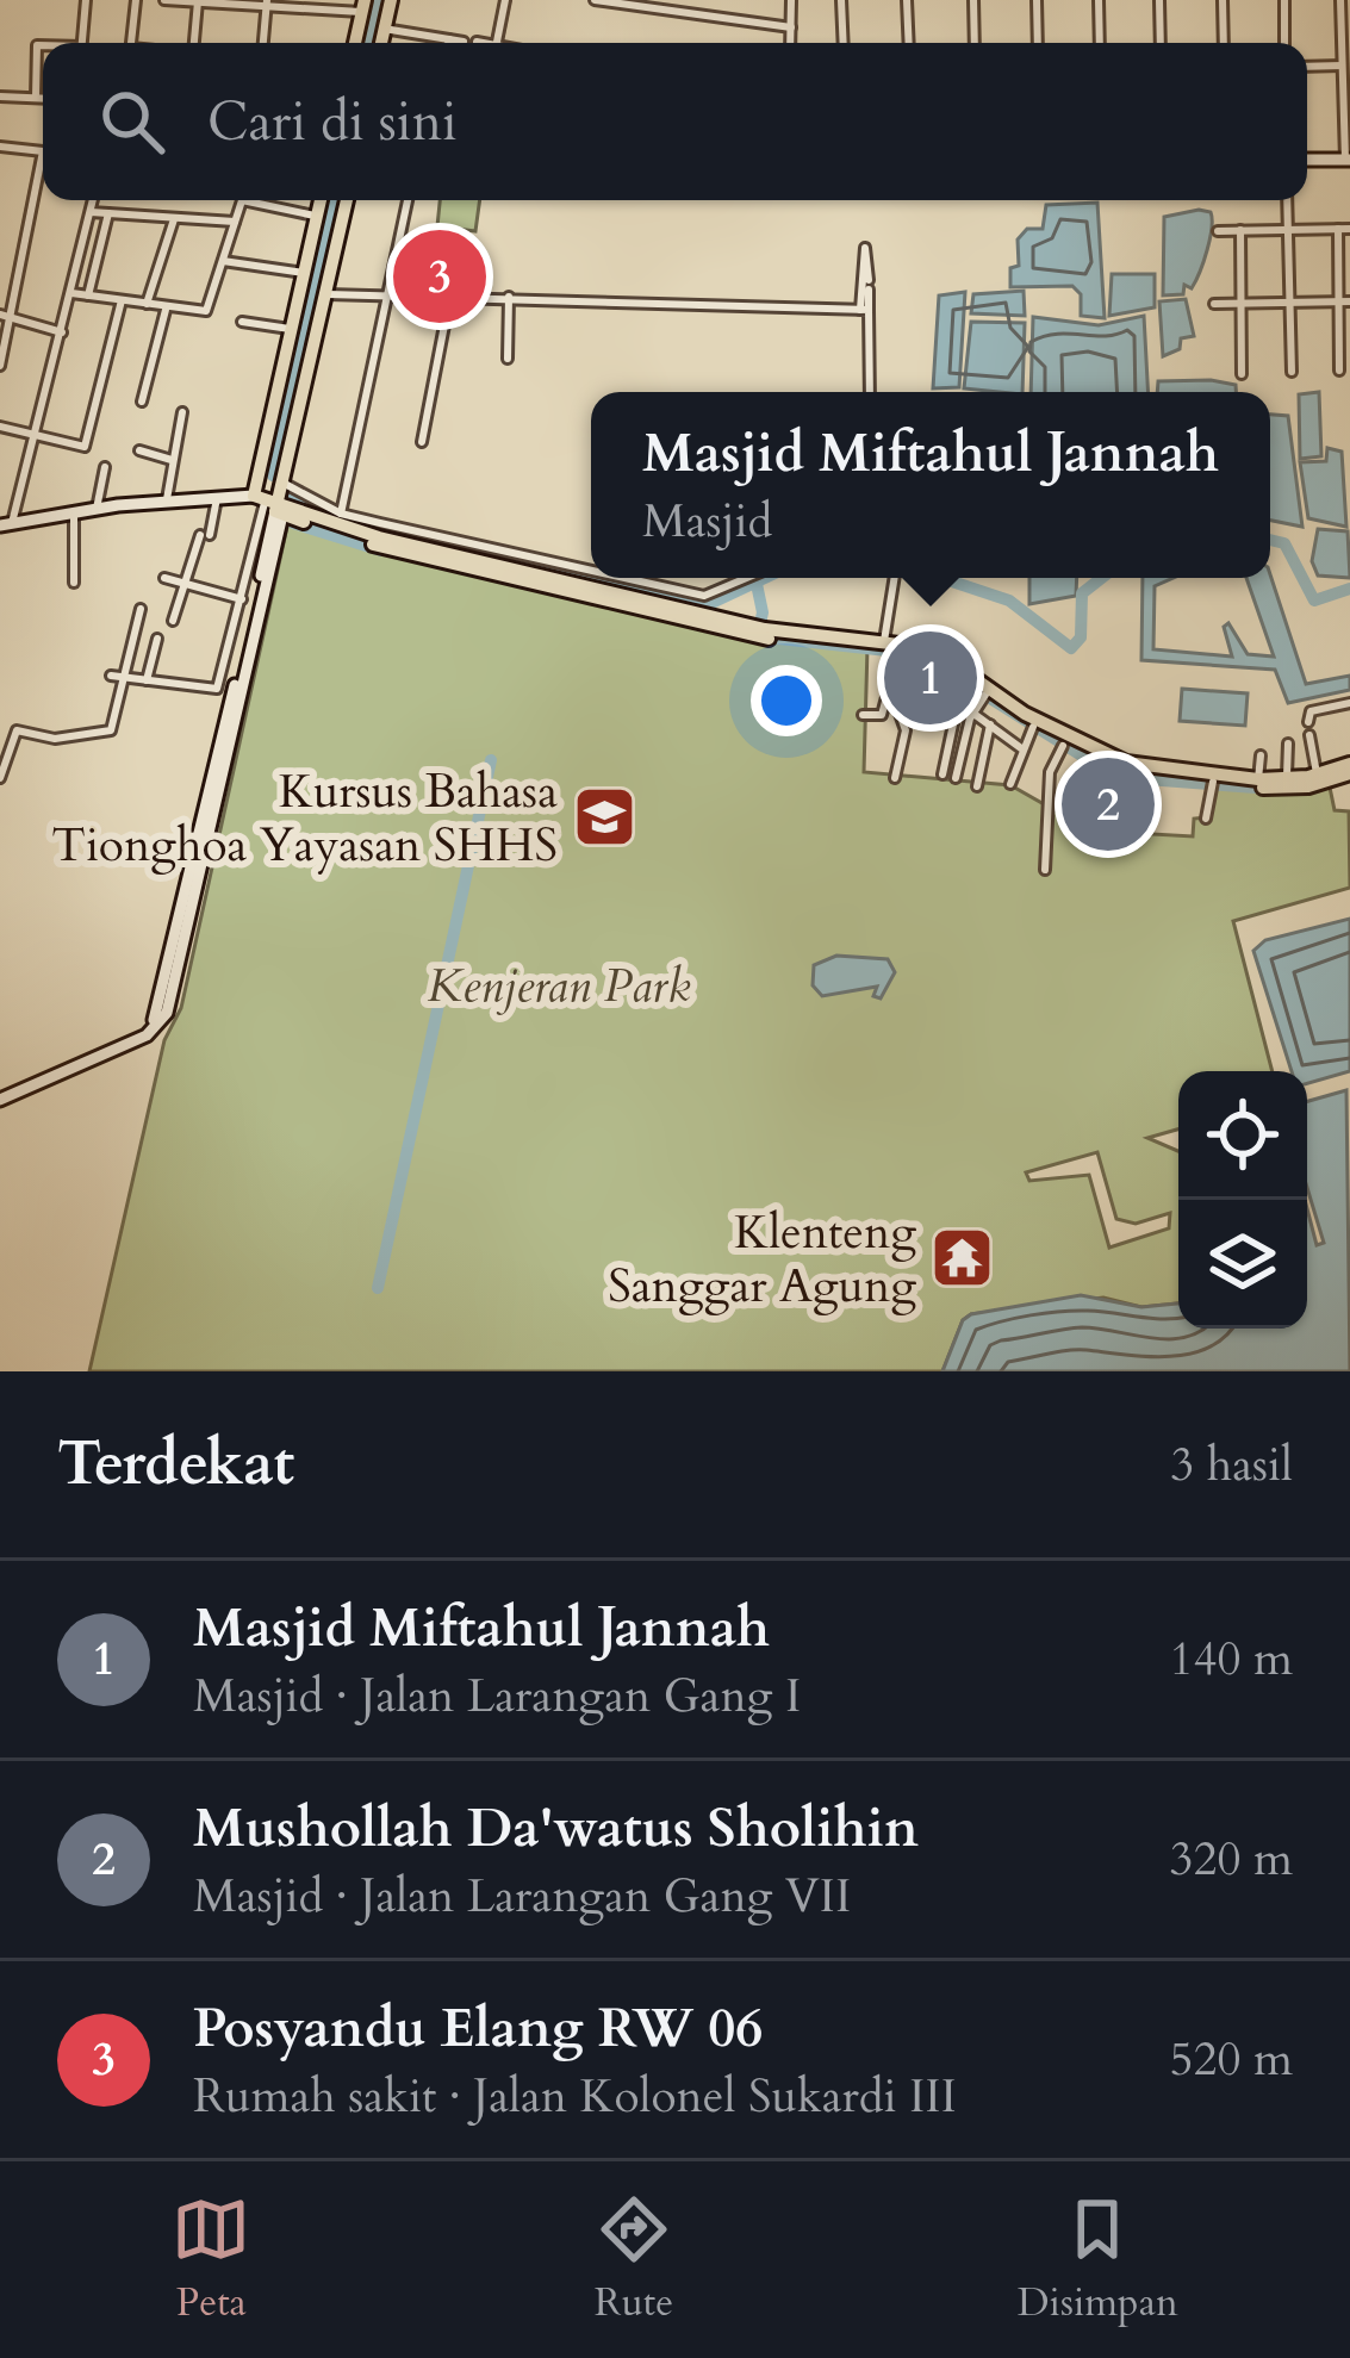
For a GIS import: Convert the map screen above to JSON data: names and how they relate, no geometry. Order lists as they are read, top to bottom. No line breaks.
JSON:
{"parks":["Kenjeran Park"],"places":{"school or university":["Kursus Bahasa Tionghoa Yayasan SHHS"],"temple":["Klenteng Sanggar Agung"]},"page":{"search":"Cari di sini","pins":["3","1","2"],"popup":["Masjid Miftahul Jannah","Masjid"],"heading":["Terdekat","3 hasil"],"list":[{"mark":"1","name":"Masjid Miftahul Jannah","note":"Masjid · Jalan Larangan Gang I","value":"140 m"},{"mark":"2","name":"Mushollah Da'watus Sholihin","note":"Masjid · Jalan Larangan Gang VII","value":"320 m"},{"mark":"3","name":"Posyandu Elang RW 06","note":"Rumah sakit · Jalan Kolonel Sukardi III","value":"520 m"}],"nav":["Peta","Rute","Disimpan"]}}
